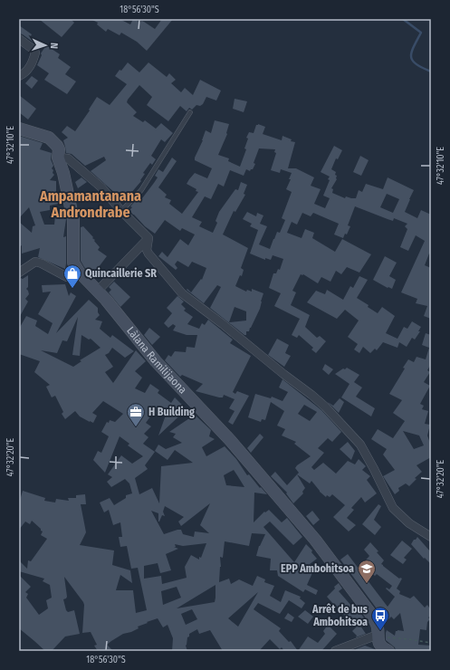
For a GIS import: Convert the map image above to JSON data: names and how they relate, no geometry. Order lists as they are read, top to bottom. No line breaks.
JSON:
{"streets":{"street":["Làlana Ramilijaona"]},"districts":["Ampamantanana Androndrabe"],"places":{"shop":["Quincaillerie SR"],"office":["H Building"],"school or university":["EPP Ambohitsoa"],"bus stop":["Arrêt de bus Ambohitsoa"]},"north":"right","coordinates":["18°56'30\"S","47°32'10\"E","47°32'20\"E"]}
